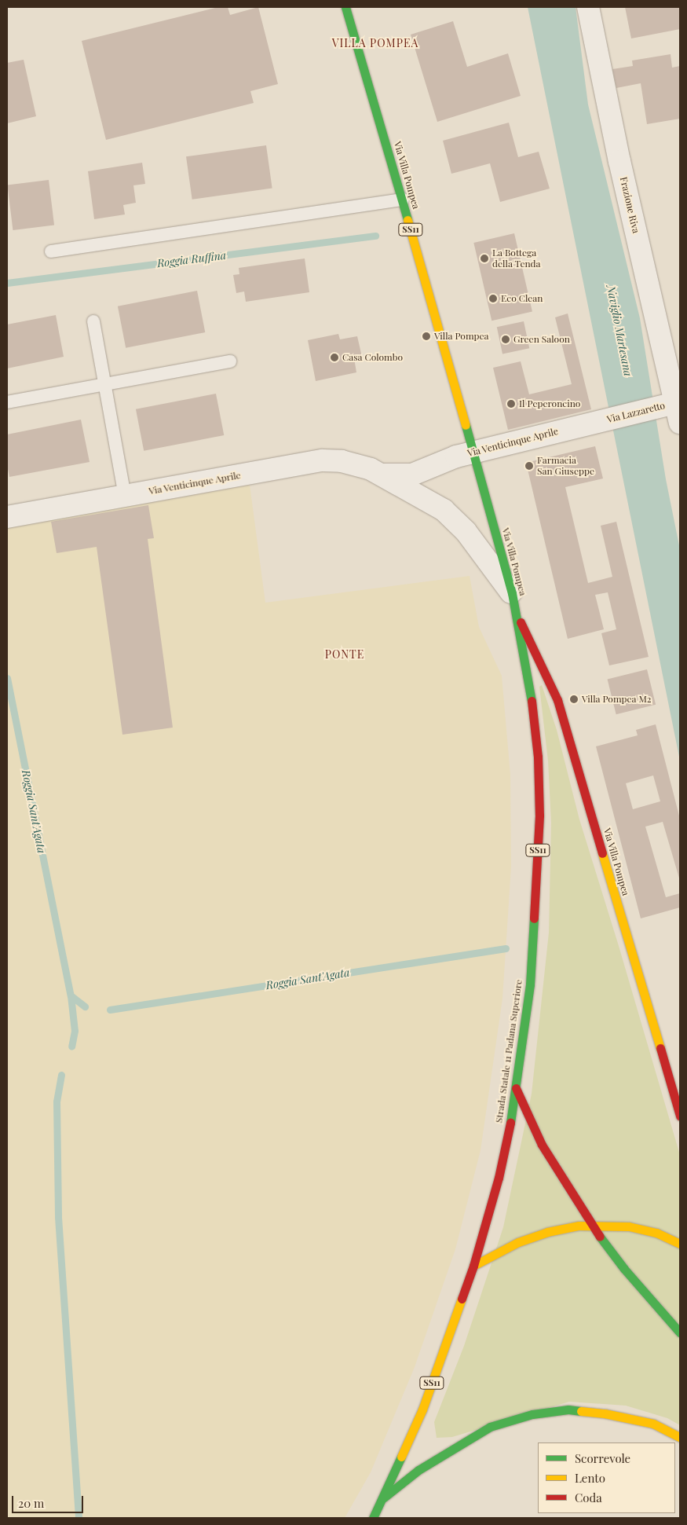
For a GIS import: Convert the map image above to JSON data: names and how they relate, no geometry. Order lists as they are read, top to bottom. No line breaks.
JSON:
{"streets":{"main road":["Via Villa Pompea","SS11","Strada Statale 11 Padana Superiore"],"street":["Frazione Riva","Via Lazzaretto","Via Venticinque Aprile"]},"crossings":[["Via Villa Pompea","Via Venticinque Aprile"],["Via Villa Pompea","Strada Statale 11 Padana Superiore"],["Frazione Riva","Via Lazzaretto"],["Via Lazzaretto","Via Venticinque Aprile"],["Via Venticinque Aprile","Strada Statale 11 Padana Superiore"]],"districts":["VILLA POMPEA","PONTE"],"water":["Roggia Ruffina","Naviglio Martesana","Roggia Sant'Agata"],"places":["La Bottega della Tenda","Eco Clean","Villa Pompea","Green Saloon","Casa Colombo","Il Peperoncino","Farmacia San Giuseppe","Villa Pompea M2"],"legend":["Scorrevole","Lento","Coda"],"scale_bar":"20 m"}
